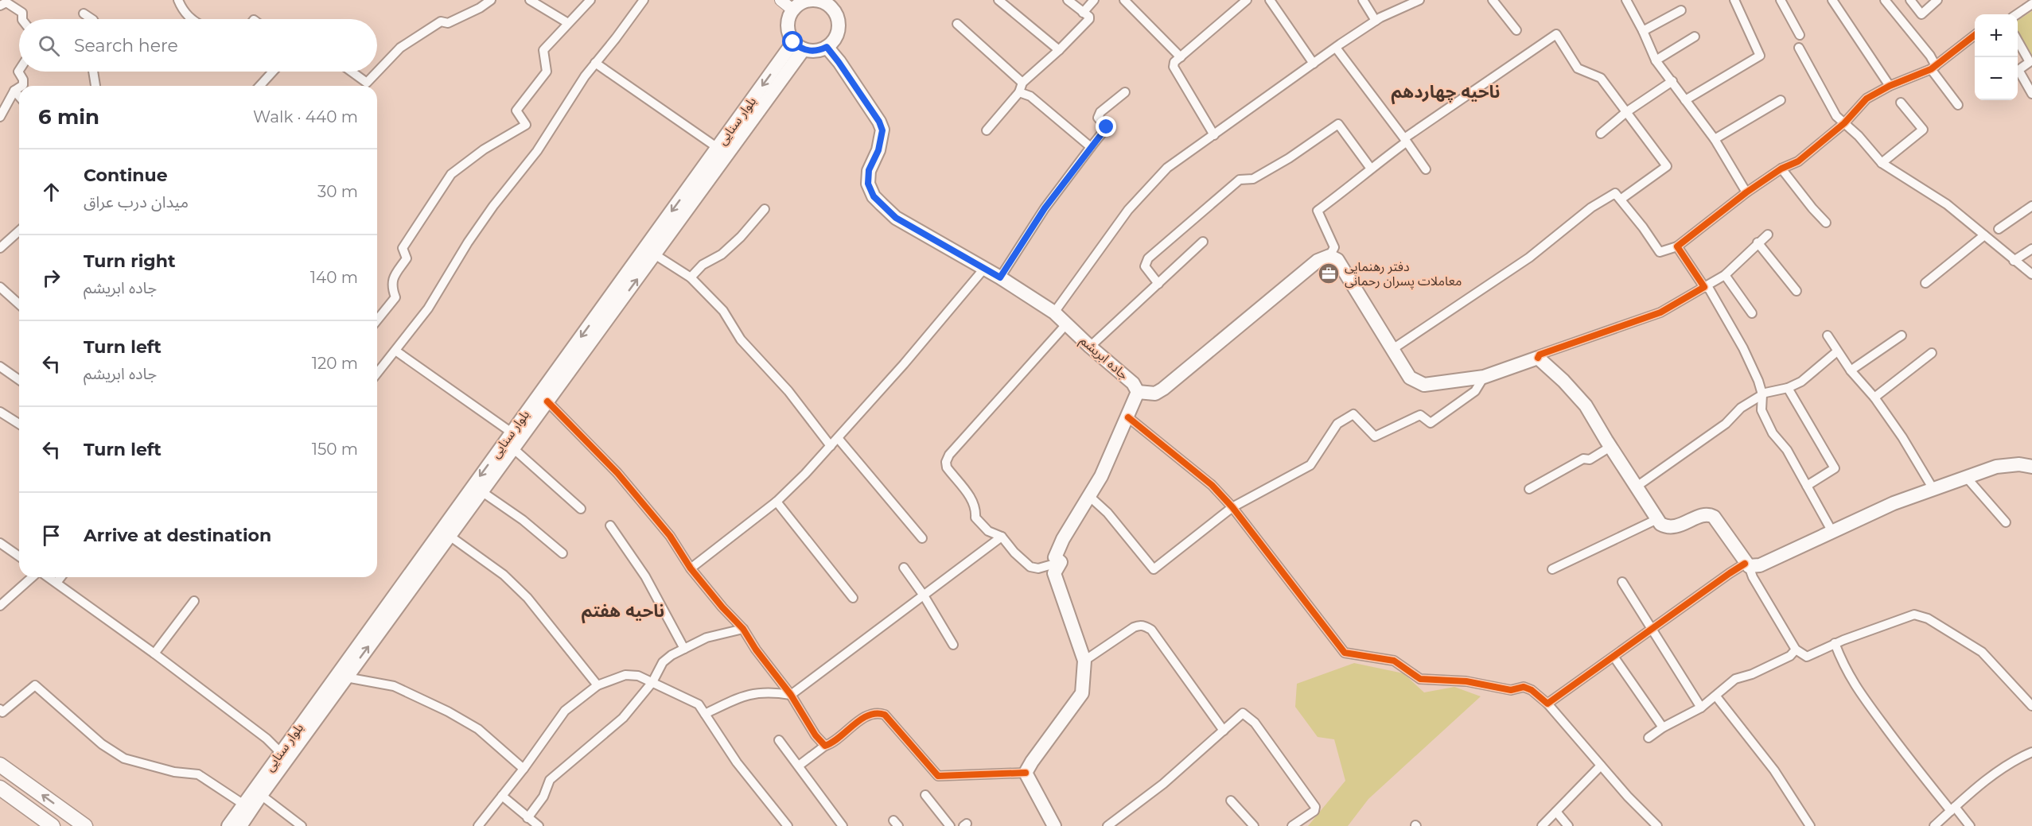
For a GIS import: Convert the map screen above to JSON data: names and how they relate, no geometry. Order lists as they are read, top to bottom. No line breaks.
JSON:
{"streets":{"main road":["بلوار سنایی","جاده ابریشم"]},"crossings":[["بلوار سنایی","جاده ابریشم"]],"districts":["ناحیه چهاردهم","ناحیه هفتم"],"places":{"office":["دفتر رهنمایی معاملات پسران رحمانی"]},"page":{"map_buttons":["+","−"],"search":"Search here","heading":["6 min","Walk · 440 m"],"list":[["Continue","میدان درب عراق","30 m"],["Turn right","جاده ابریشم","140 m"],["Turn left","جاده ابریشم","120 m"],["Turn left","150 m"],"Arrive at destination"]}}
